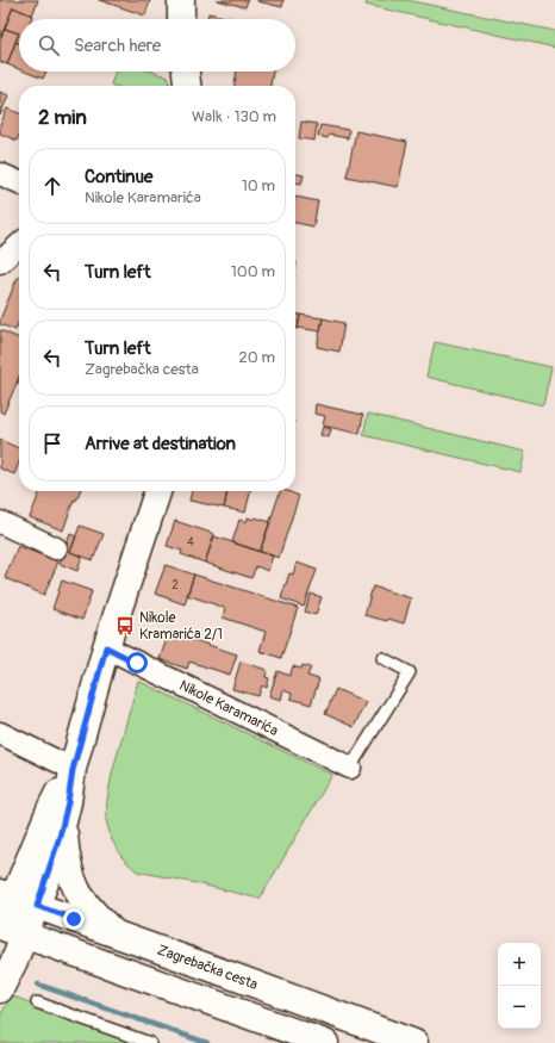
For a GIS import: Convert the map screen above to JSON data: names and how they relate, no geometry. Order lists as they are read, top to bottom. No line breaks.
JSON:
{"streets":{"main road":["Zagrebačka cesta"],"street":["Nikole Karamarića"]},"places":{"bus stop":["Nikole Kramarića 2/1"]},"house_numbers":["4","2"],"page":{"search":"Search here","heading":["2 min","Walk · 130 m"],"list":[["Continue","Nikole Karamarića","10 m"],["Turn left","100 m"],["Turn left","Zagrebačka cesta","20 m"],"Arrive at destination"],"map_buttons":["+","−"]}}
